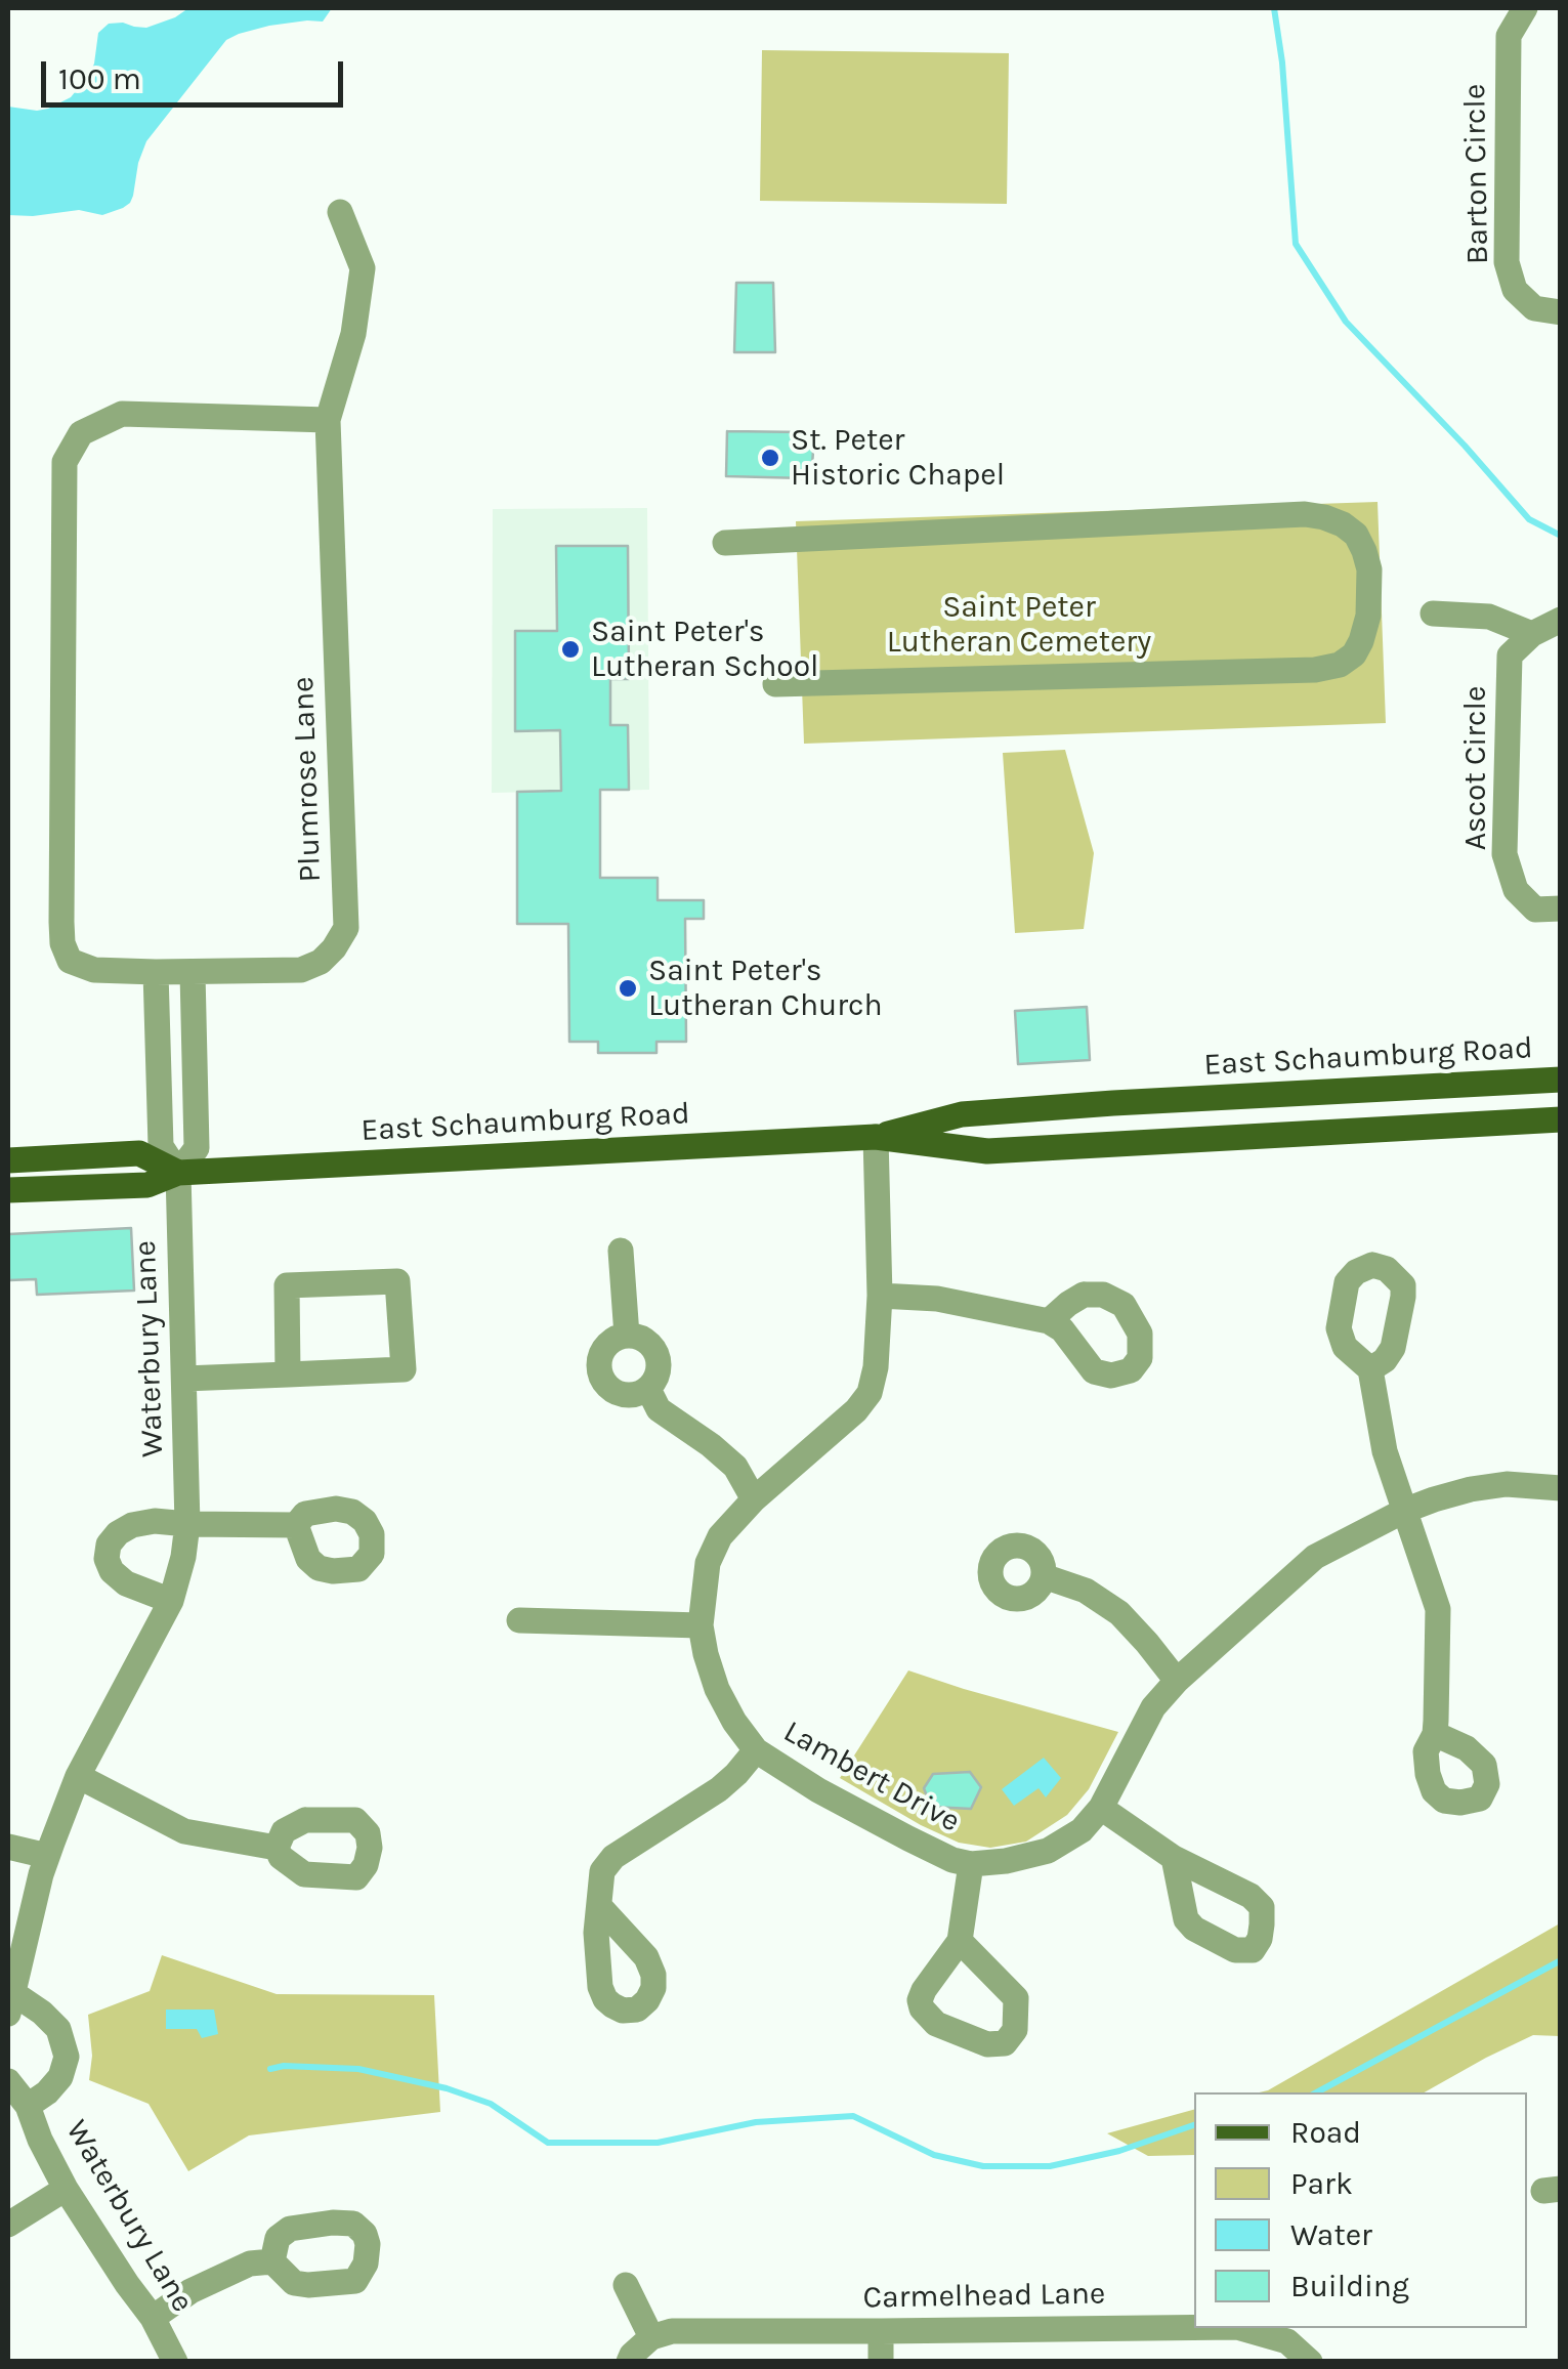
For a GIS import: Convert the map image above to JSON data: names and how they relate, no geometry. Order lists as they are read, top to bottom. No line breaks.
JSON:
{"streets":{"main road":["East Schaumburg Road"],"street":["Barton Circle","Ascot Circle","Plumrose Lane","Waterbury Lane","Lambert Drive","Carmelhead Lane"]},"crossings":[["Plumrose Lane","Waterbury Lane"],["East Schaumburg Road","Waterbury Lane"],["East Schaumburg Road","Lambert Drive"]],"parks":["Saint Peter Lutheran Cemetery"],"places":["St. Peter Historic Chapel","Saint Peter's Lutheran School","Saint Peter's Lutheran Church"],"legend":["Road","Park","Water","Building"],"scale_bar":"100 m"}
